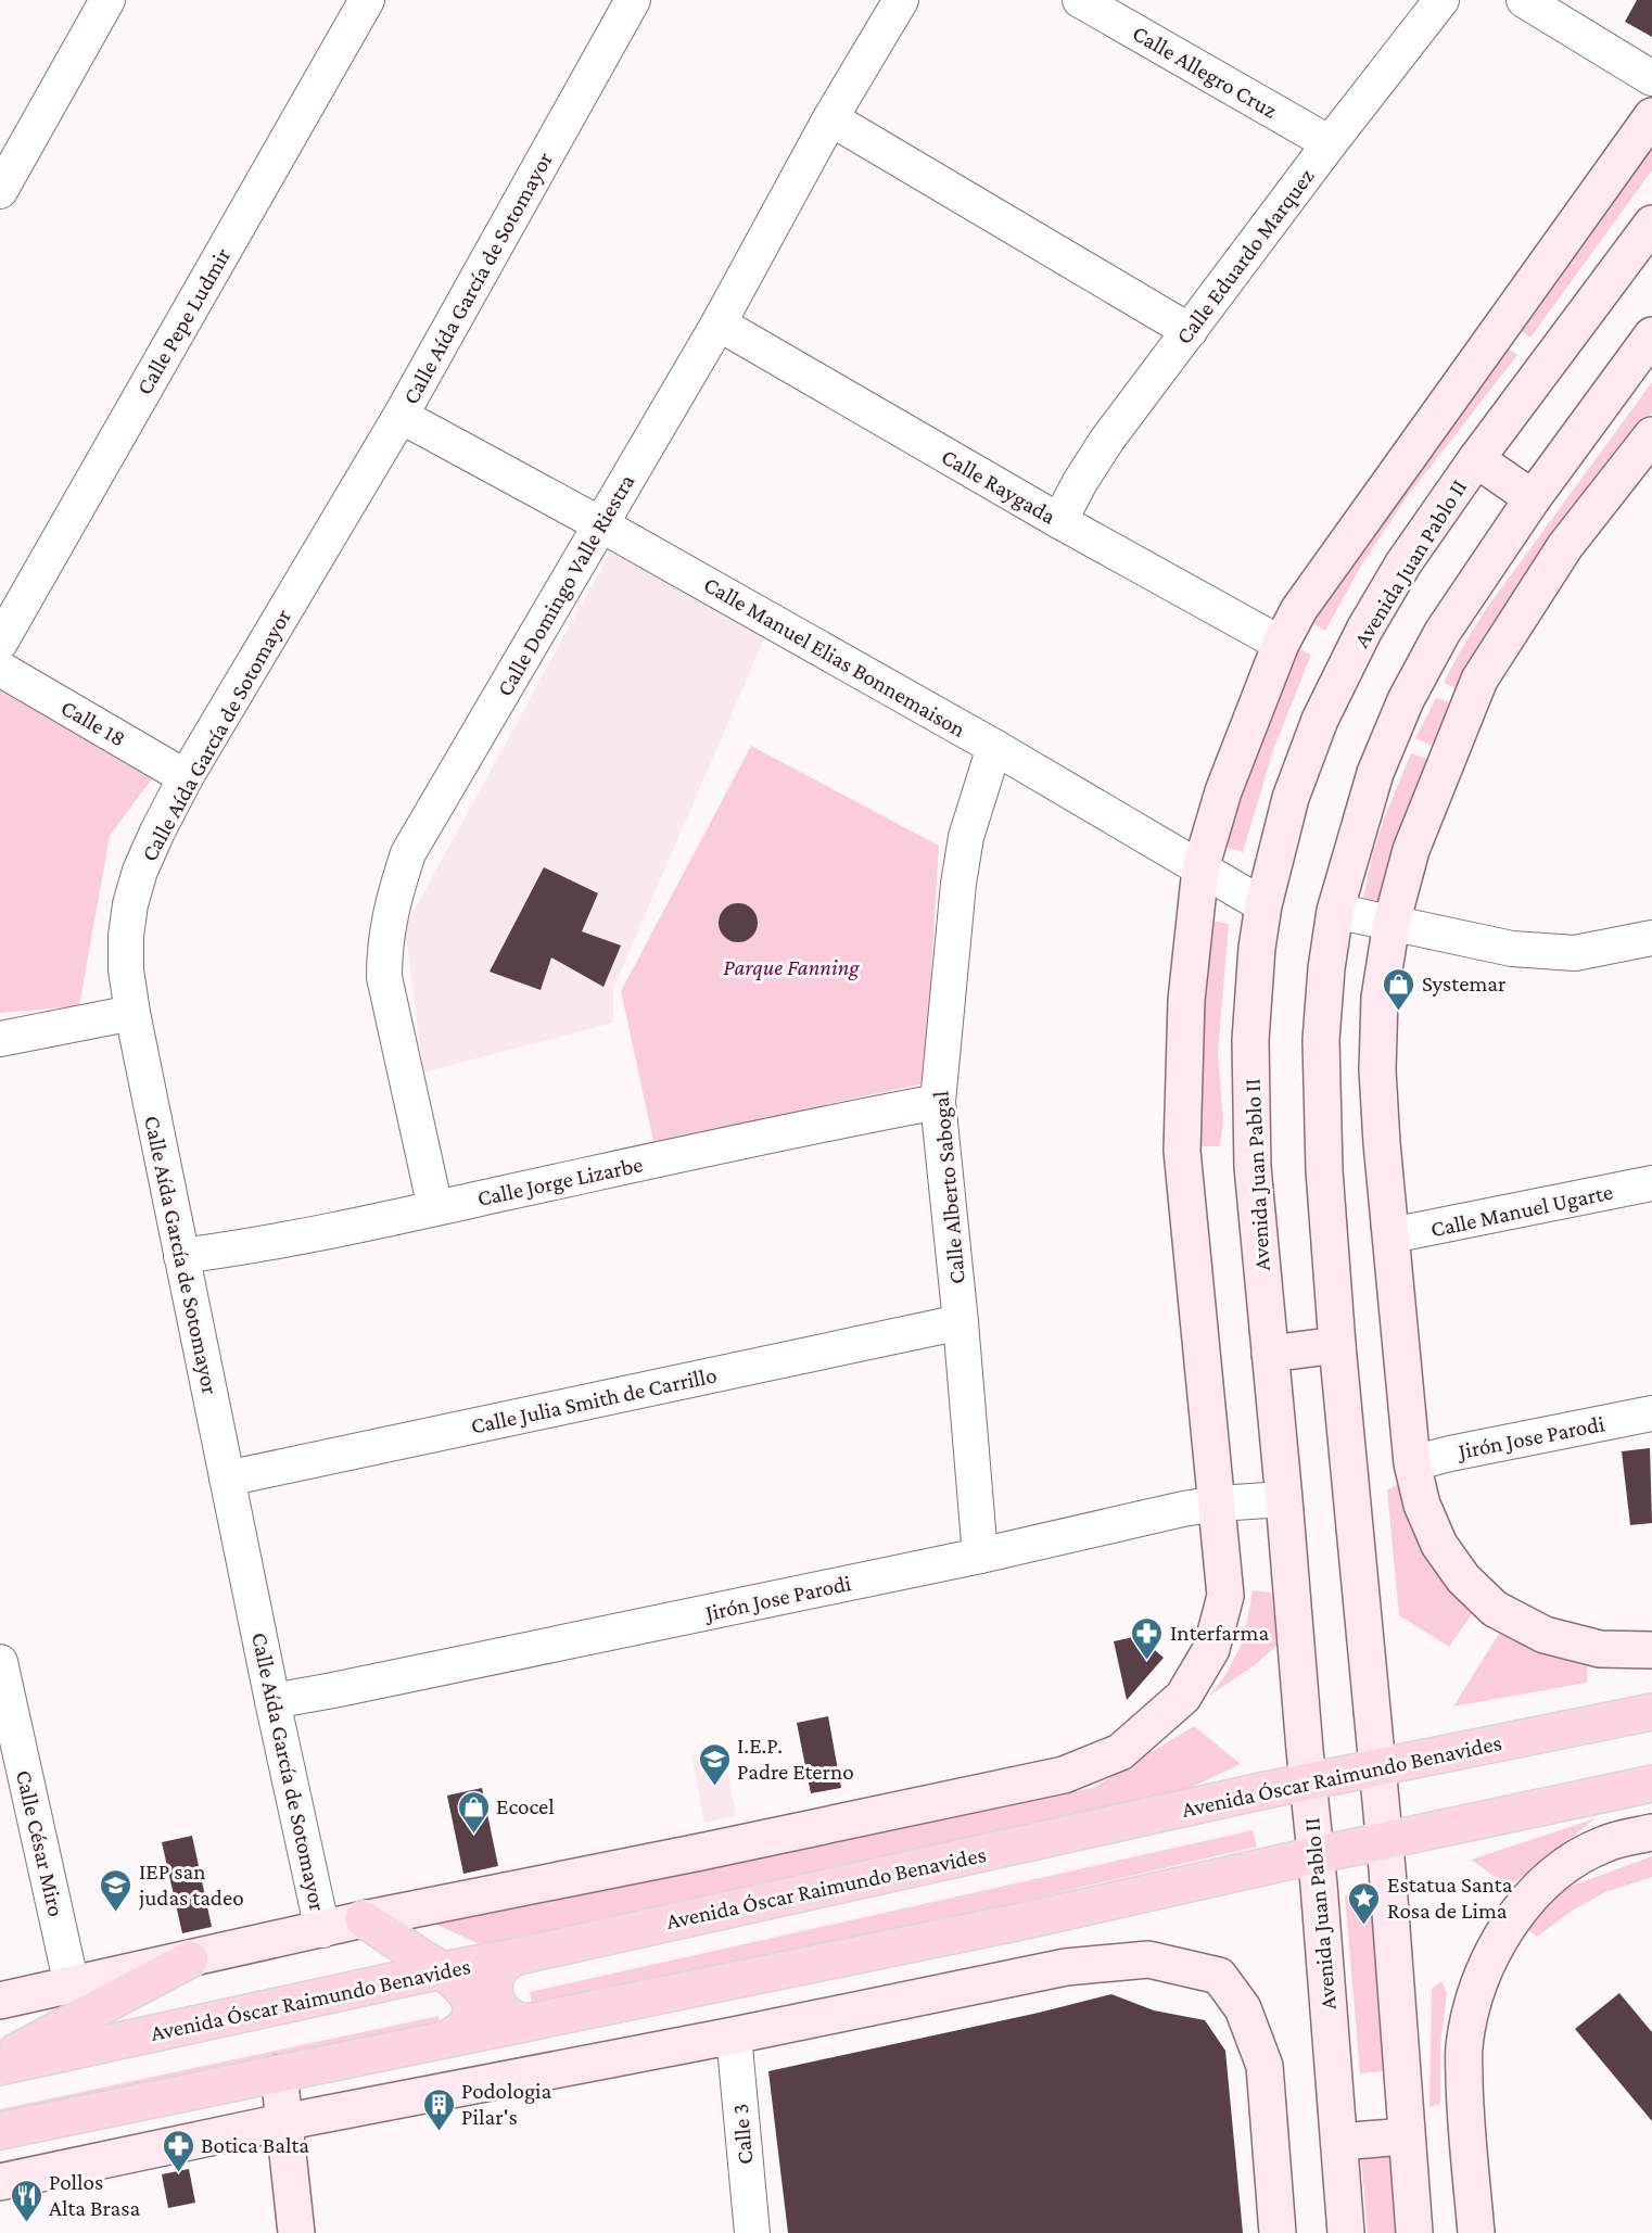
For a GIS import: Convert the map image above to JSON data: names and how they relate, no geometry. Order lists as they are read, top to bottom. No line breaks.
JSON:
{"streets":{"main road":["Avenida Óscar Raimundo Benavides"],"street":["Calle Allegro Cruz","Calle Eduardo Marquez","Calle Aída García de Sotomayor","Calle Pepe Ludmir","Calle Raygada","Avenida Juan Pablo II","Calle Domingo Valle Riestra","Calle Manuel Elias Bonnemaison","Calle 18","Calle Jorge Lizarbe","Calle Alberto Sabogal","Calle Manuel Ugarte","Calle Julia Smith de Carrillo","Jirón Jose Parodi","Calle César Miro","Calle 3"]},"crossings":[["Calle Allegro Cruz","Calle Eduardo Marquez"],["Calle Eduardo Marquez","Calle Raygada"],["Calle Aída García de Sotomayor","Calle Manuel Elias Bonnemaison"],["Calle Aída García de Sotomayor","Calle 18"],["Calle Aída García de Sotomayor","Calle Jorge Lizarbe"],["Calle Aída García de Sotomayor","Calle Julia Smith de Carrillo"],["Calle Aída García de Sotomayor","Jirón Jose Parodi"],["Calle Raygada","Calle Domingo Valle Riestra"],["Avenida Juan Pablo II","Calle Manuel Elias Bonnemaison"],["Avenida Juan Pablo II","Jirón Jose Parodi"],["Avenida Juan Pablo II","Avenida Óscar Raimundo Benavides"],["Calle Domingo Valle Riestra","Calle Manuel Elias Bonnemaison"],["Calle Domingo Valle Riestra","Calle Jorge Lizarbe"],["Calle Manuel Elias Bonnemaison","Calle Alberto Sabogal"],["Calle Jorge Lizarbe","Calle Alberto Sabogal"],["Calle Alberto Sabogal","Calle Julia Smith de Carrillo"],["Calle Alberto Sabogal","Jirón Jose Parodi"]],"parks":["Parque Fanning"],"places":{"shop":["Systemar","Ecocel"],"pharmacy":["Interfarma","Botica Balta"],"school or university":["I.E.P. Padre Eterno","IEP san judas tadeo"],"place":["Estatua Santa Rosa de Lima"],"building":["Podologia Pilar's"],"restaurant":["Pollos Alta Brasa"]}}
